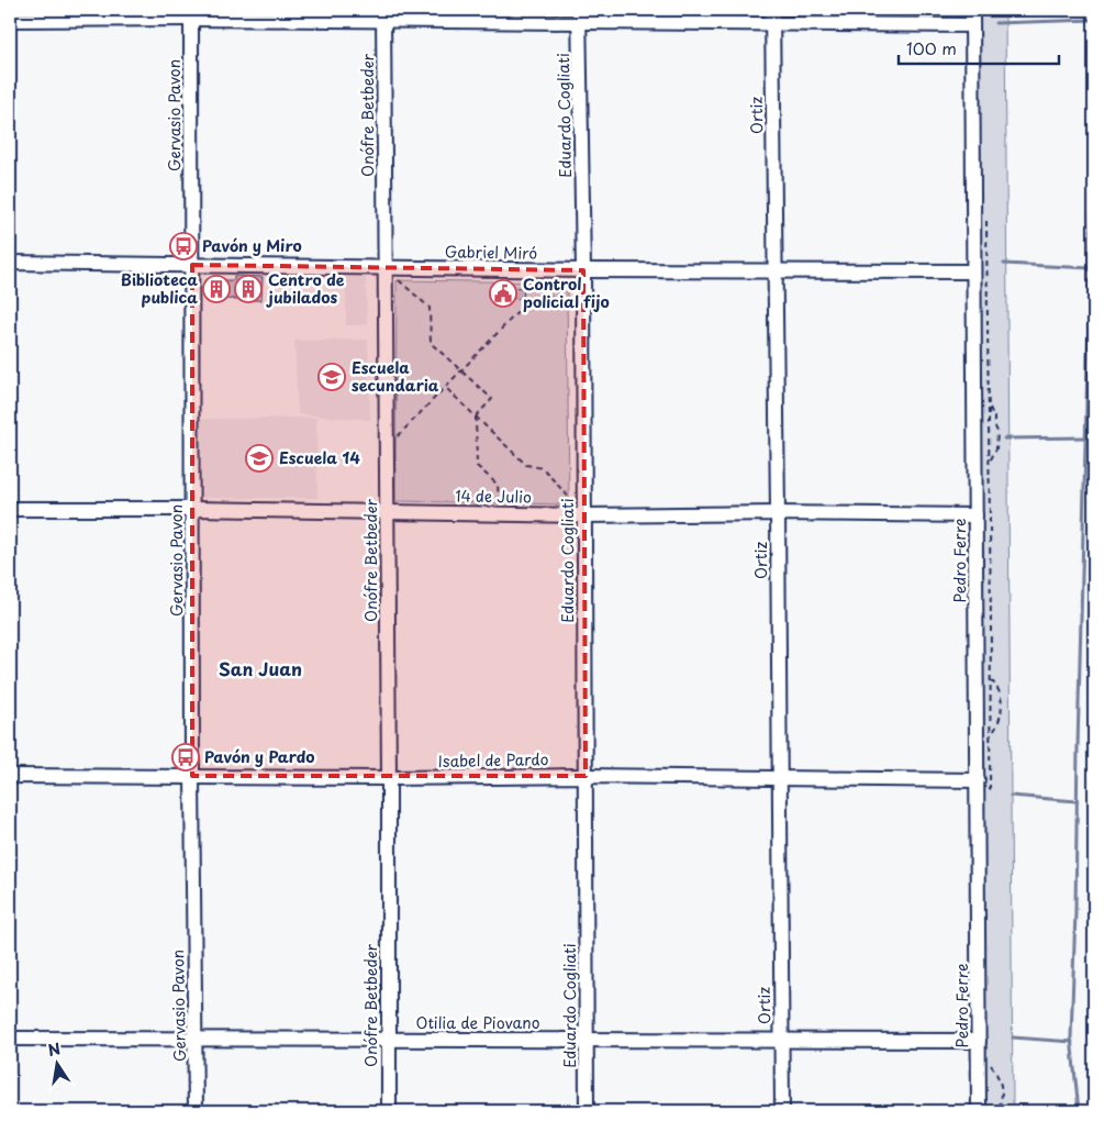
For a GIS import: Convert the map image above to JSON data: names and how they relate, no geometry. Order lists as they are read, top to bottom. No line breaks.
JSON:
{"streets":{"street":["Gervasio Pavon","Onófre Betbeder","Eduardo Cogliati","Ortiz","Gabriel Miró","14 de Julio","Pedro Ferre","Isabel de Pardo","Otilia de Piovano"]},"crossings":[["Gervasio Pavon","Gabriel Miró"],["Gervasio Pavon","14 de Julio"],["Gervasio Pavon","Isabel de Pardo"],["Gervasio Pavon","Otilia de Piovano"],["Onófre Betbeder","Gabriel Miró"],["Onófre Betbeder","14 de Julio"],["Onófre Betbeder","Isabel de Pardo"],["Onófre Betbeder","Otilia de Piovano"],["Eduardo Cogliati","Gabriel Miró"],["Eduardo Cogliati","14 de Julio"],["Eduardo Cogliati","Isabel de Pardo"],["Eduardo Cogliati","Otilia de Piovano"],["Ortiz","Gabriel Miró"],["Ortiz","14 de Julio"],["Ortiz","Isabel de Pardo"],["Ortiz","Otilia de Piovano"],["Gabriel Miró","Pedro Ferre"],["14 de Julio","Pedro Ferre"],["Pedro Ferre","Isabel de Pardo"],["Pedro Ferre","Otilia de Piovano"]],"districts":["San Juan"],"places":{"bus stop":["Pavón y Miro","Pavón y Pardo"],"building":["Biblioteca publica","Centro de jubilados"],"public building":["Control policial fijo"],"school or university":["Escuela secundaria","Escuela 14"]},"scale_bar":"100 m","north":"top"}
